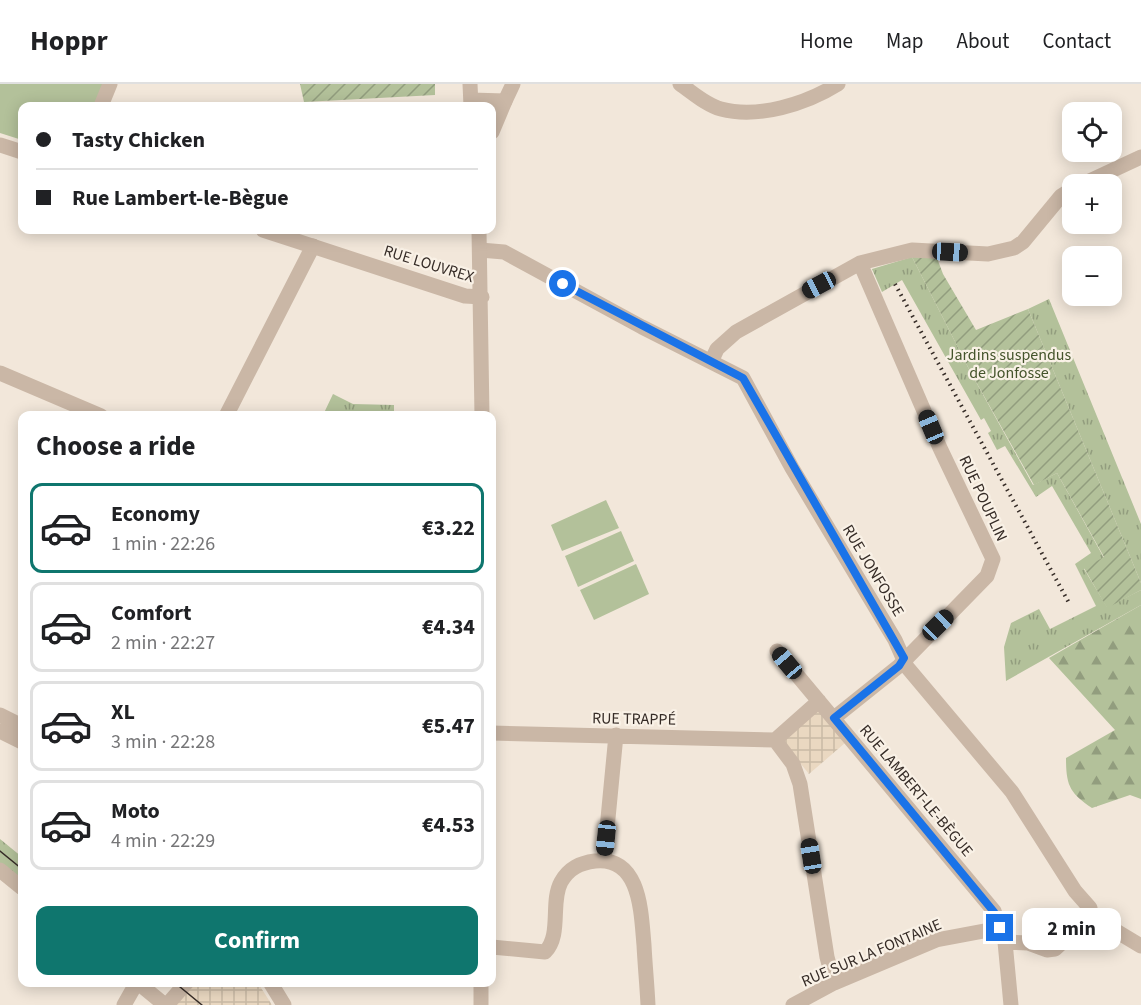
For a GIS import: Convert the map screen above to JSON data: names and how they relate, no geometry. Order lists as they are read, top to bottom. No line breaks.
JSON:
{"streets":{"street":["RUE LOUVREX","RUE POUPLIN","RUE JONFOSSE","RUE TRAPPÉ","RUE LAMBERT-LE-BÈGUE","RUE SUR LA FONTAINE"]},"crossings":[["RUE POUPLIN","RUE JONFOSSE"],["RUE POUPLIN","RUE LAMBERT-LE-BÈGUE"],["RUE JONFOSSE","RUE SUR LA FONTAINE"],["RUE LAMBERT-LE-BÈGUE","RUE SUR LA FONTAINE"]],"parks":["Jardins suspendus de Jonfosse"],"page":{"header":"Hoppr","nav":["Home","Map","About","Contact"],"map_buttons":["+","−"],"banner":["Tasty Chicken","Rue Lambert-le-Bègue"],"heading":"Choose a ride","list":[{"name":"Economy","note":"1 min · 22:26","value":"€3.22"},{"name":"Comfort","note":"2 min · 22:27","value":"€4.34"},{"name":"XL","note":"3 min · 22:28","value":"€5.47"},{"name":"Moto","note":"4 min · 22:29","value":"€4.53"}],"buttons":"Confirm","bubble":"2 min"}}
